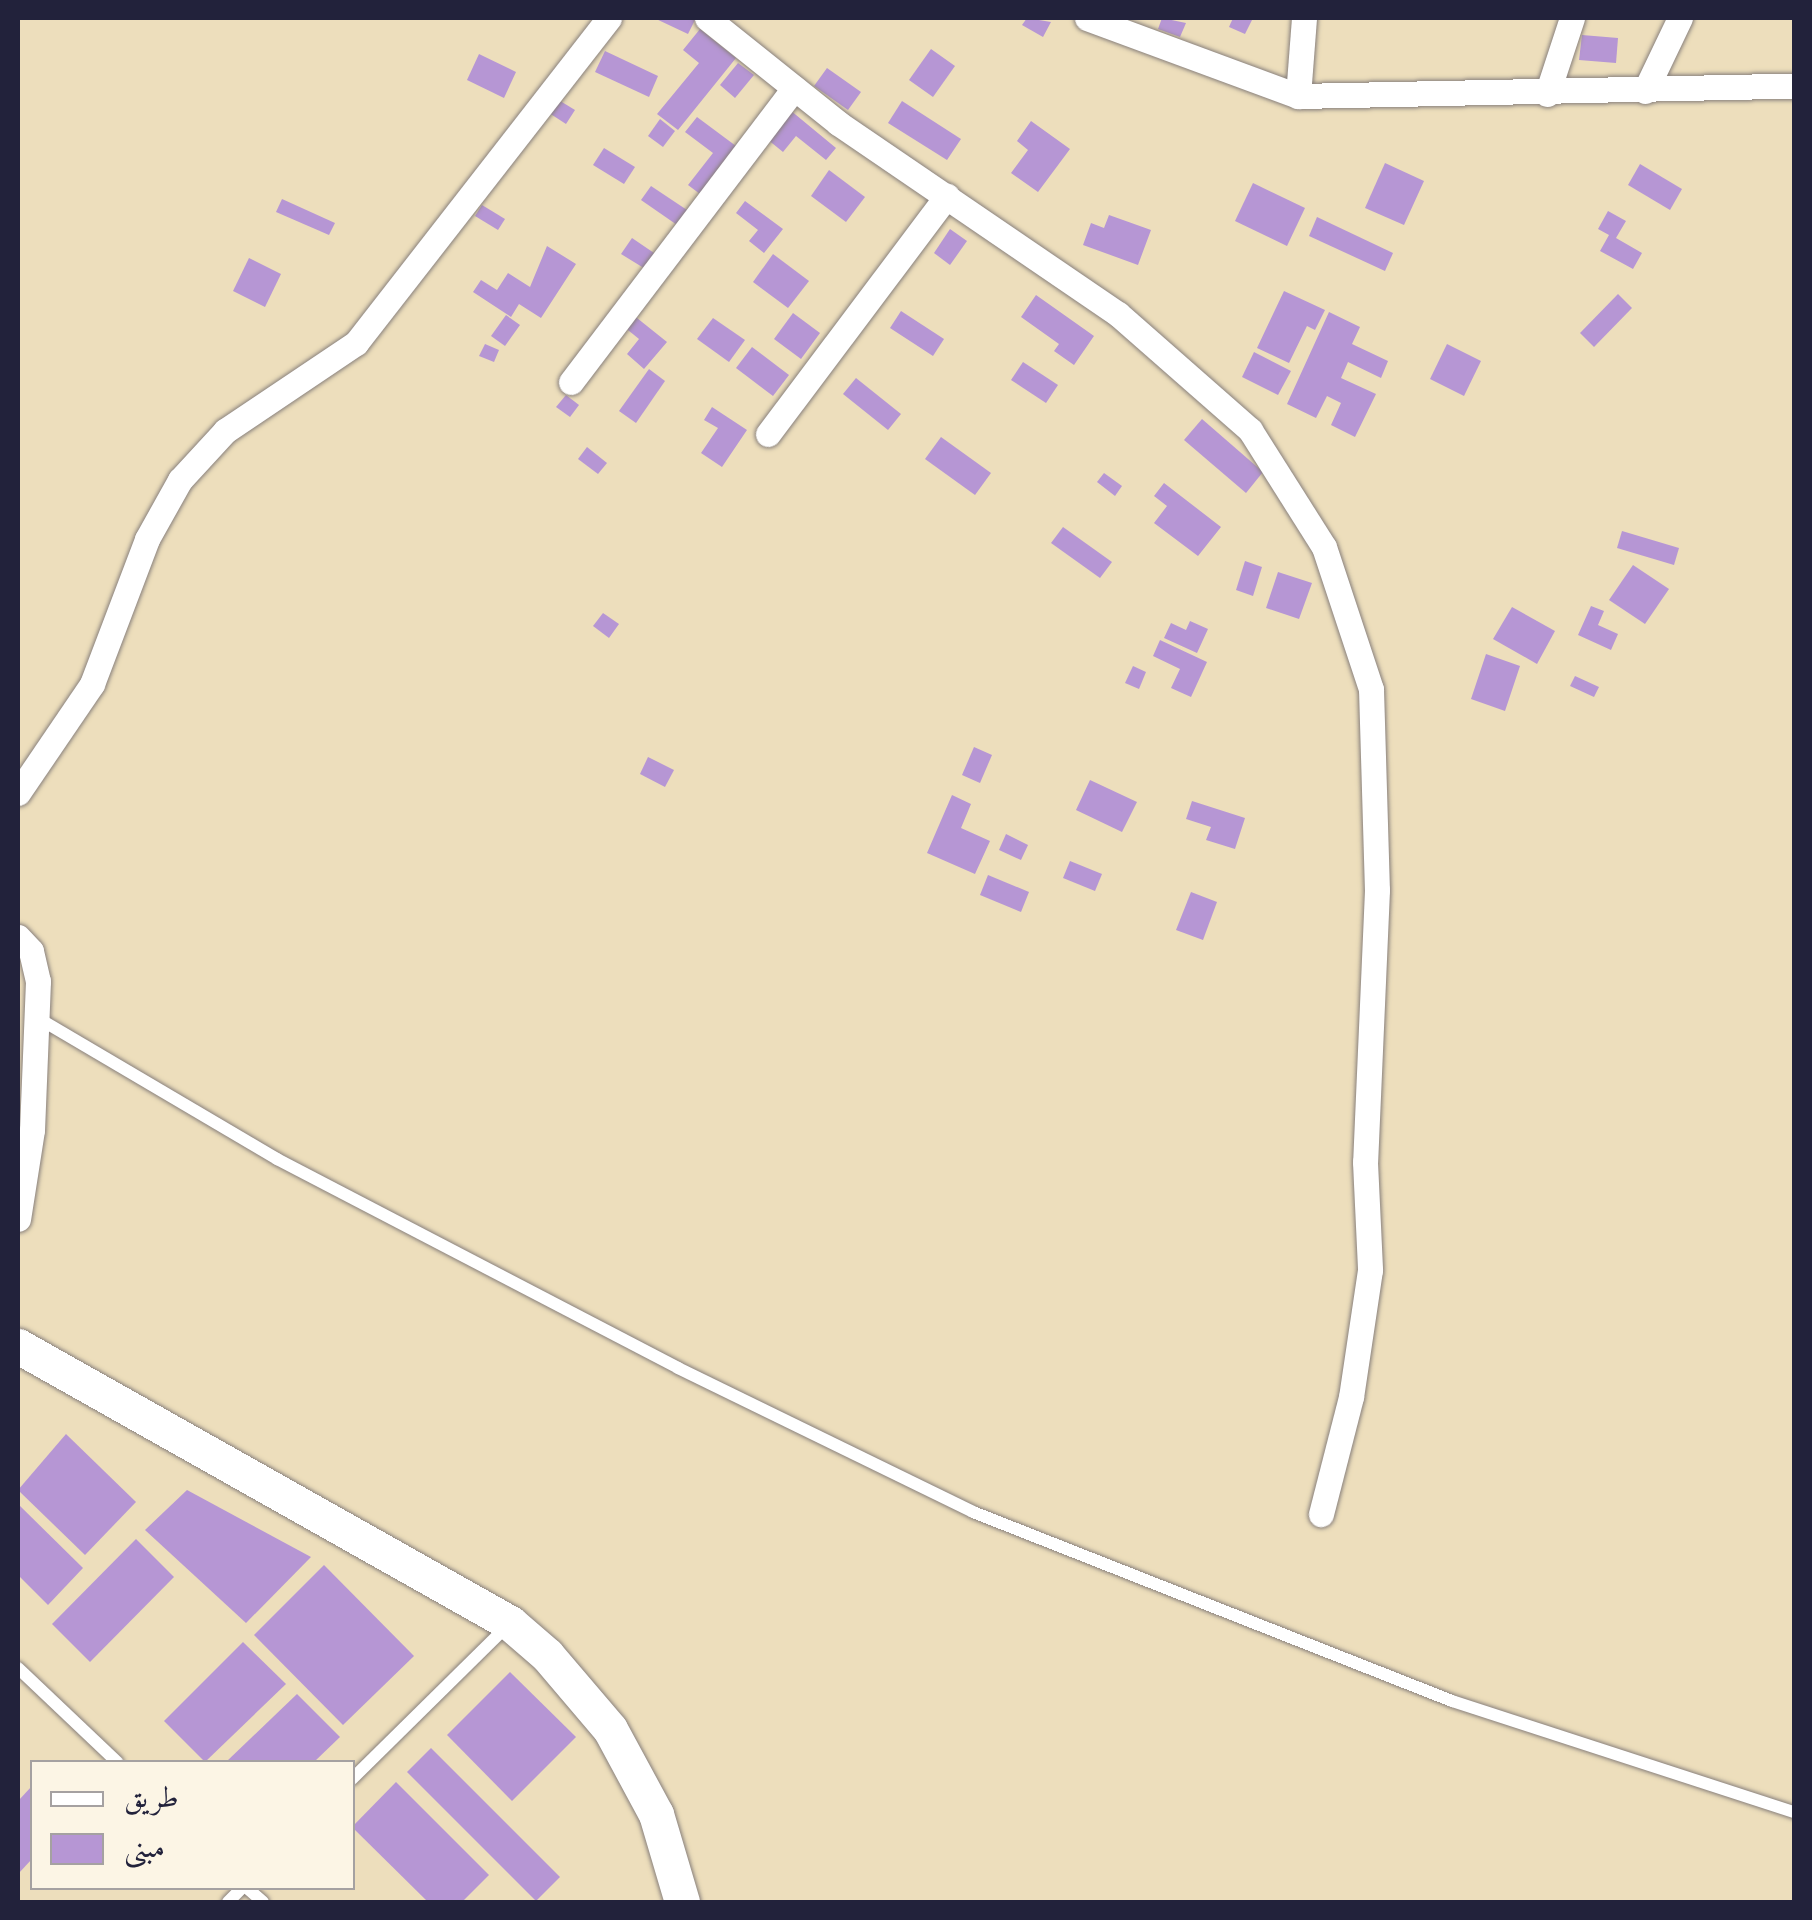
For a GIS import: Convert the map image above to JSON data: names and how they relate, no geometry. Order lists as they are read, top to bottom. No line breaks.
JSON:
{"legend":["طريق","مبنى"]}
